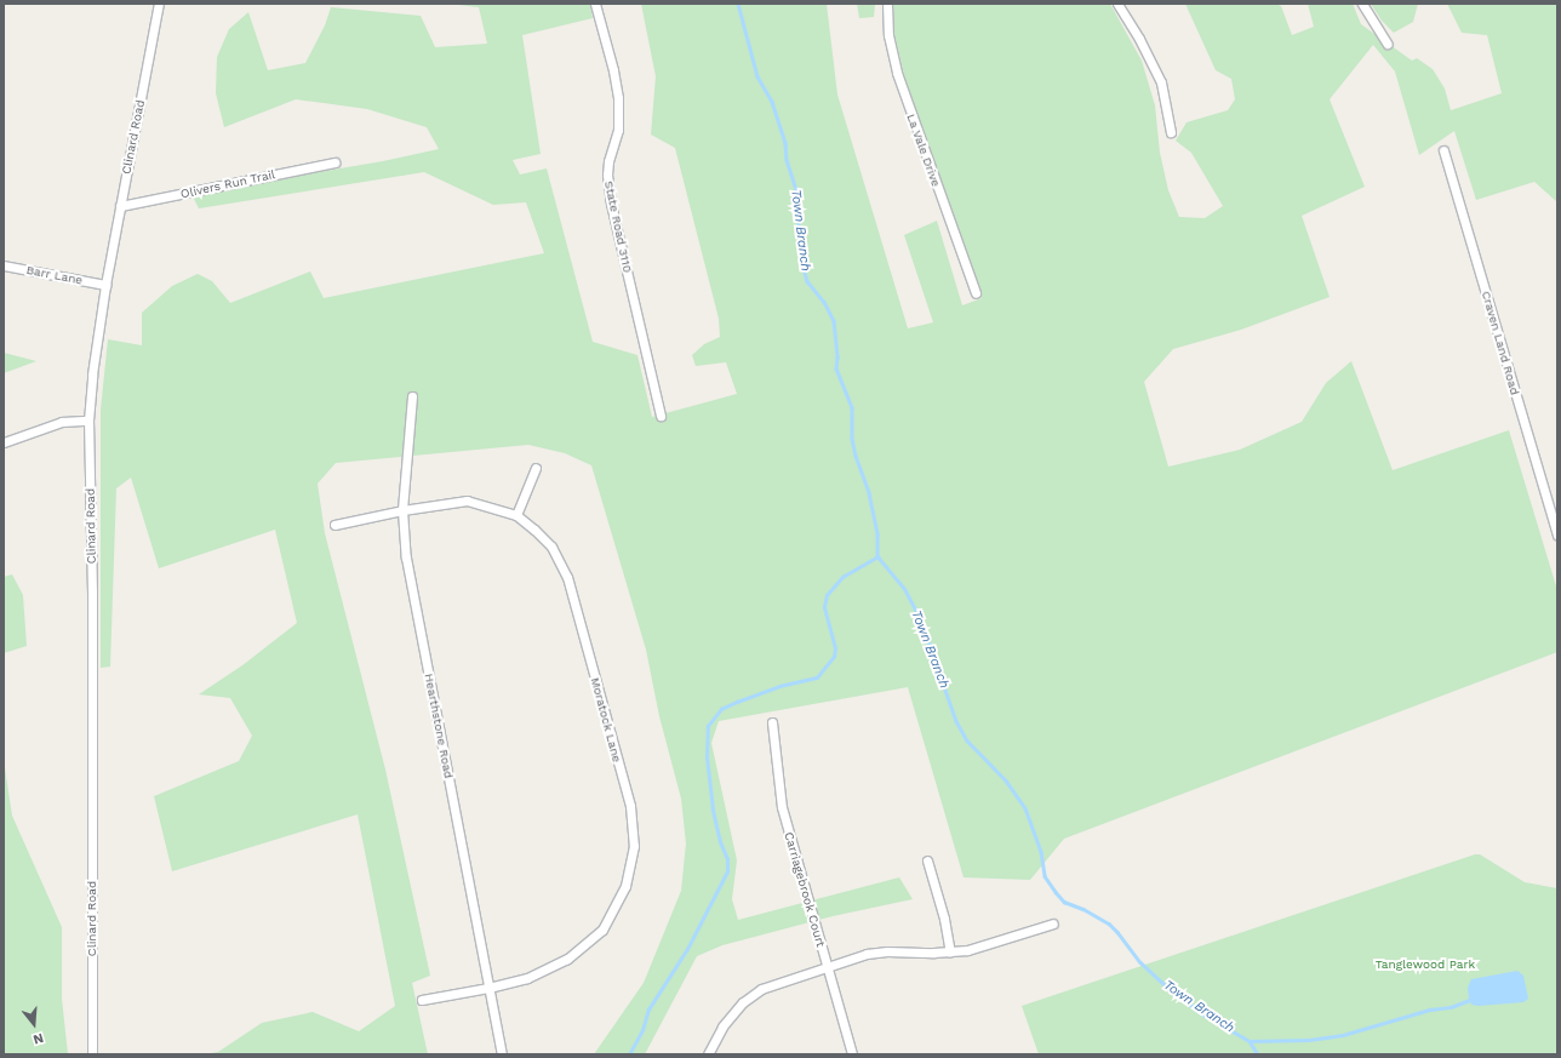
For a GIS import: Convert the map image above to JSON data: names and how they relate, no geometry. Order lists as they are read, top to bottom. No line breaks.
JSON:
{"streets":{"street":["Clinard Road","La Vale Drive","Olivers Run Trail","State Road 3110","Barr Lane","Craven Land Road","Moratock Lane","Hearthstone Road","Carriagebrook Court"]},"crossings":[["Clinard Road","Olivers Run Trail"],["Clinard Road","Barr Lane"],["Moratock Lane","Hearthstone Road"]],"water":["Town Branch"],"parks":["Tanglewood Park"],"north":"bottom"}
